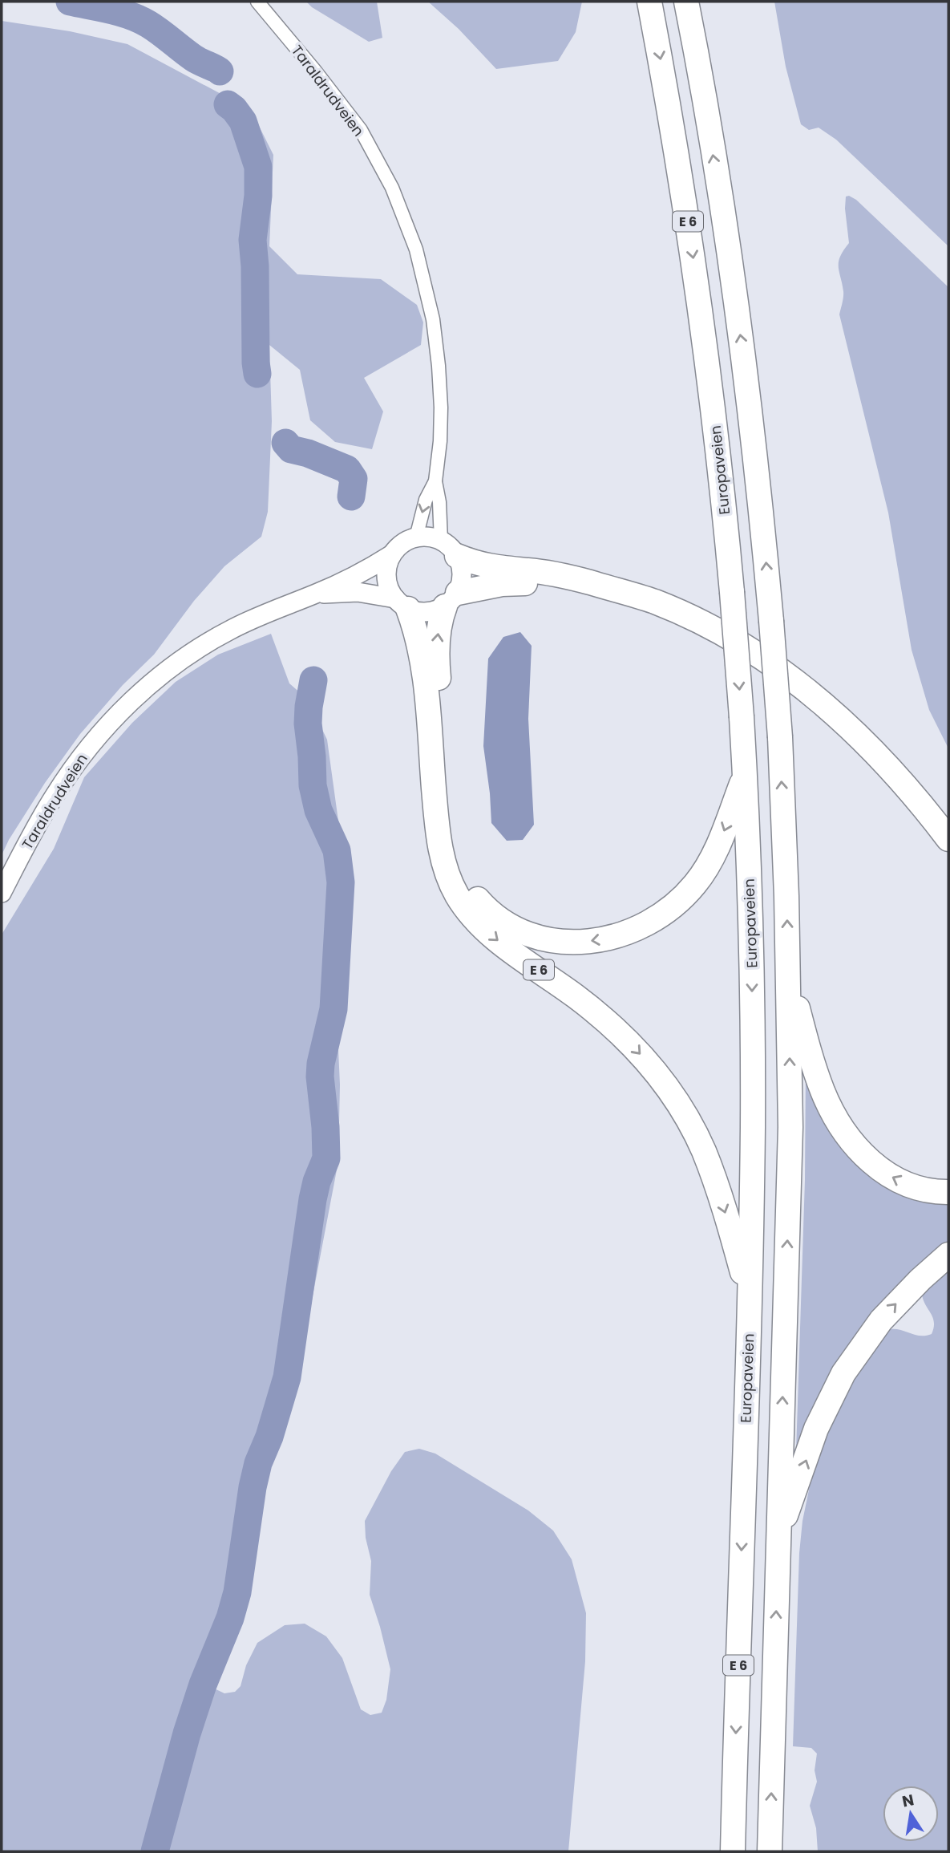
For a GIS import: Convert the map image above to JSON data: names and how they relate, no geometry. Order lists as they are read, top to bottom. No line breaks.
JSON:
{"streets":{"highway":["E 6","Europaveien"],"main road":["Taraldrudveien"]},"crossings":[["Taraldrudveien","E 6"],["E 6","Europaveien"]],"north":"top"}
